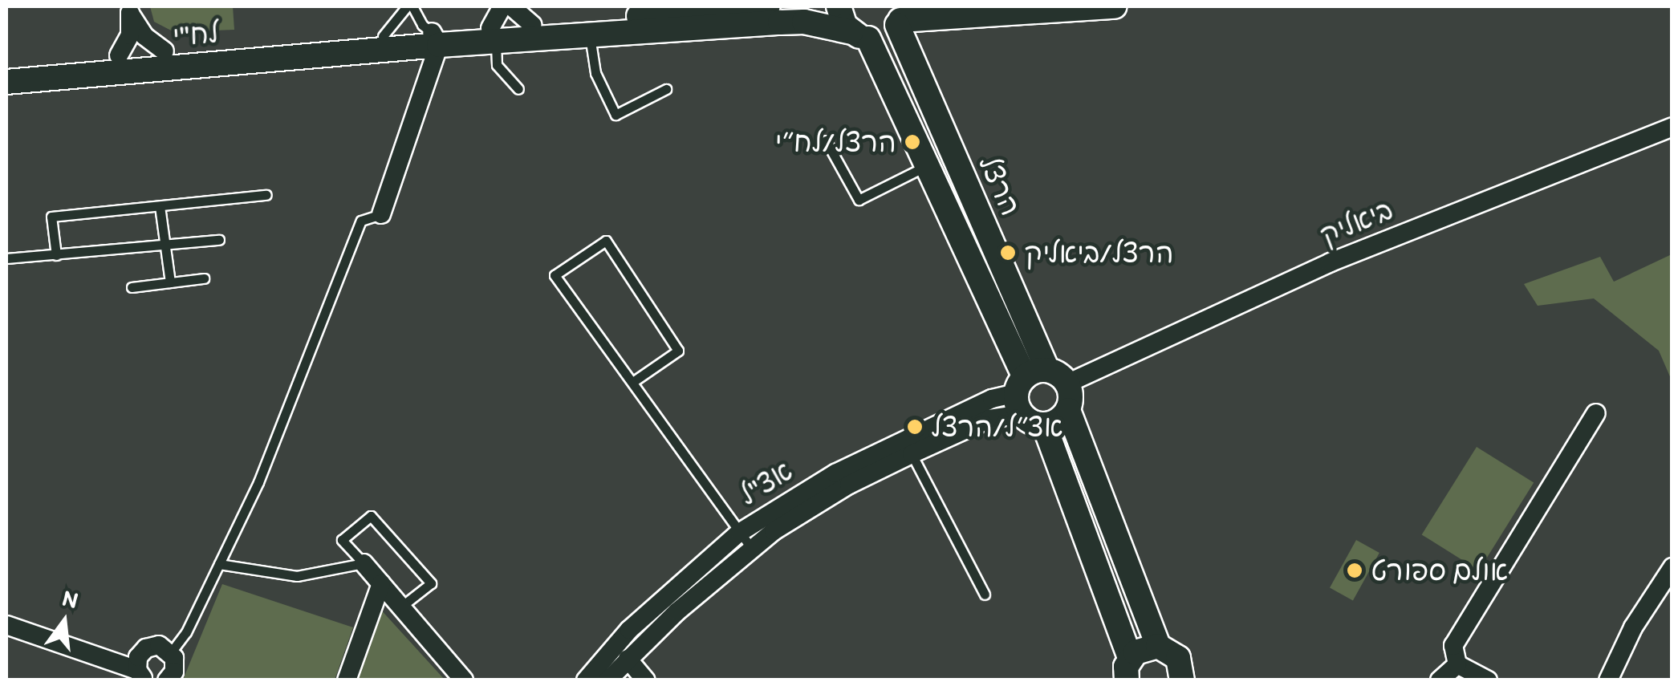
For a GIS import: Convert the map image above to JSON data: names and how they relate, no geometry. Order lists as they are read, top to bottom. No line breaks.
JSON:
{"streets":{"street":["לח\"י","הרצל","ביאליק","אצ\"ל"]},"crossings":[["לח\"י","הרצל"],["הרצל","ביאליק"],["הרצל","אצ\"ל"],["ביאליק","אצ\"ל"]],"places":["הרצל/לח״י","הרצל/ביאליק","אצ״ל/הרצל","אולם ספורט"],"north":"top"}
